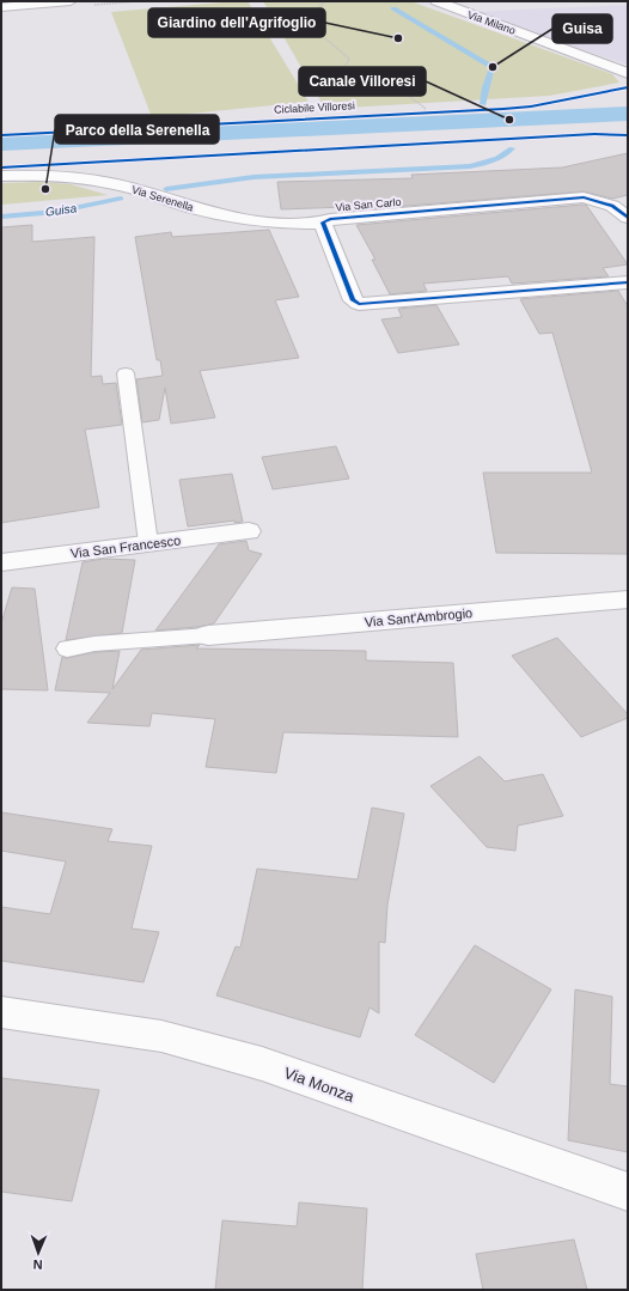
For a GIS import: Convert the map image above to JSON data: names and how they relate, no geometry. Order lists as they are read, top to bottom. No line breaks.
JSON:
{"streets":{"street":["Via Milano","Via Serenella","Via San Carlo","Via San Francesco","Via Sant'Ambrogio","Via Monza"],"cycle path":["Ciclabile Villoresi"]},"crossings":[["Via Serenella","Via San Carlo"]],"water":["Guisa"],"places":["Giardino dell'Agrifoglio","Guisa","Canale Villoresi","Parco della Serenella"],"north":"bottom"}
